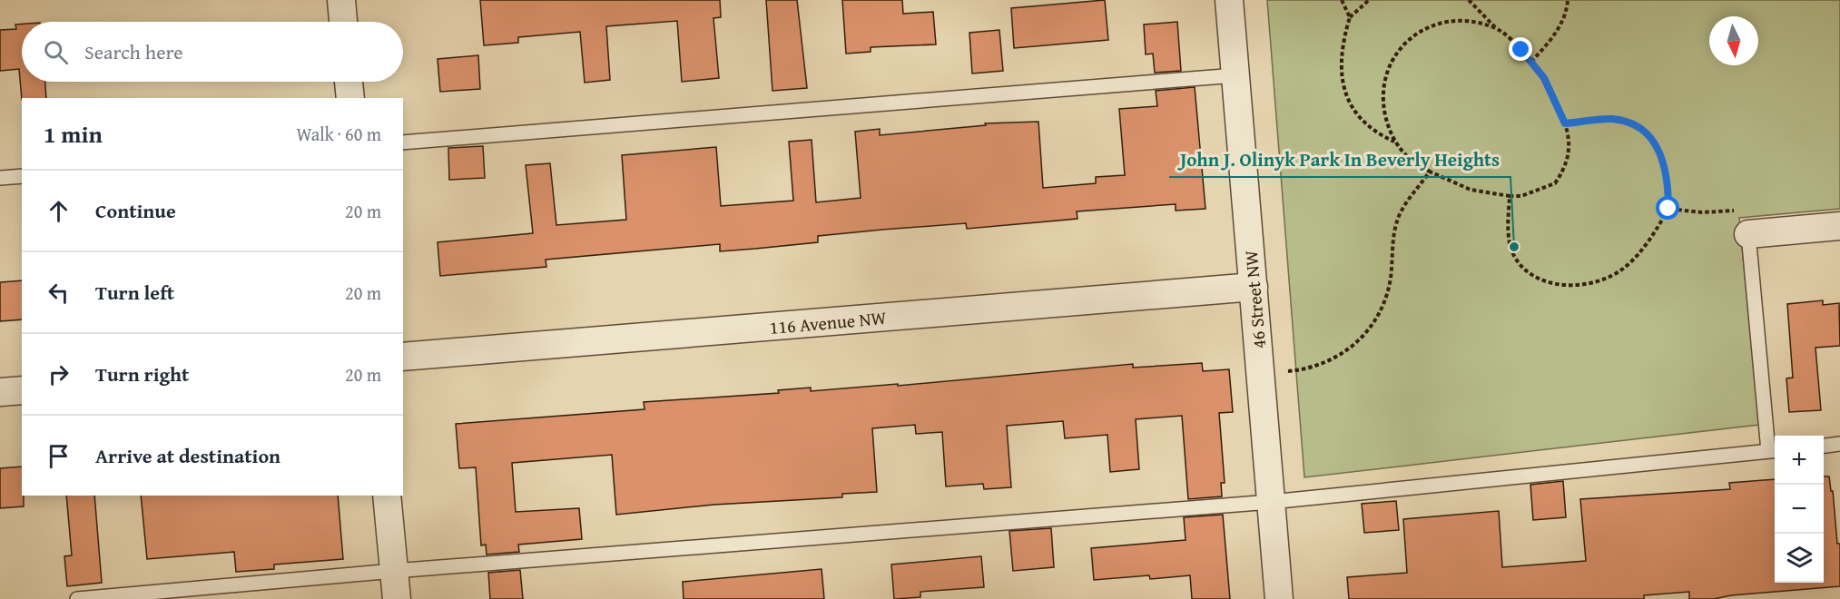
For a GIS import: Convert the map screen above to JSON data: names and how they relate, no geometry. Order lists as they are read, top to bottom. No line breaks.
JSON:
{"streets":{"street":["46 Street NW","116 Avenue NW"]},"crossings":[["46 Street NW","116 Avenue NW"]],"places":["John J. Olinyk Park In Beverly Heights"],"north":"bottom","page":{"search":"Search here","heading":["1 min","Walk · 60 m"],"list":[["Continue","20 m"],["Turn left","20 m"],["Turn right","20 m"],"Arrive at destination"],"map_buttons":["+","−"]}}
